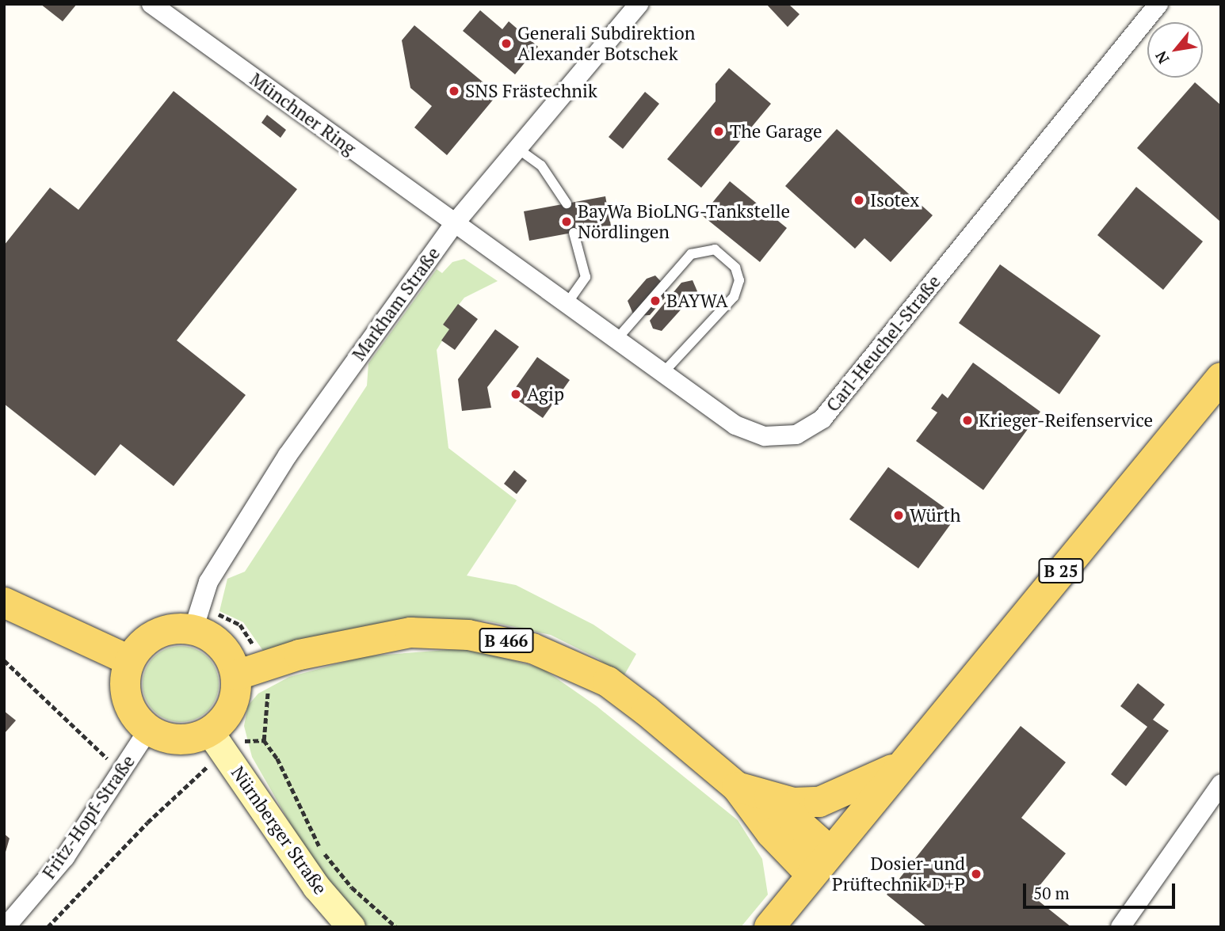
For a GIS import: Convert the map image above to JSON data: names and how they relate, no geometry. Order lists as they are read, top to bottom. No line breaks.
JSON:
{"streets":{"main road":["B 25","B 466","Nürnberger Straße"],"street":["Münchner Ring","Markham Straße","Carl-Heuchel-Straße","Fritz-Hopf-Straße"]},"crossings":[["Münchner Ring","Markham Straße"],["Münchner Ring","Carl-Heuchel-Straße"],["Markham Straße","Carl-Heuchel-Straße"],["Markham Straße","B 466"],["Markham Straße","Fritz-Hopf-Straße"],["Markham Straße","Nürnberger Straße"],["B 25","B 466"],["B 466","Fritz-Hopf-Straße"],["B 466","Nürnberger Straße"],["Fritz-Hopf-Straße","Nürnberger Straße"]],"places":["Generali Subdirektion Alexander Botschek","SNS Frästechnik","The Garage","Isotex","BayWa BioLNG-Tankstelle Nördlingen","BAYWA","Agip","Krieger-Reifenservice","Würth","Dosier- und Prüftechnik D+P"],"scale_bar":"50 m","north":"bottom left"}
